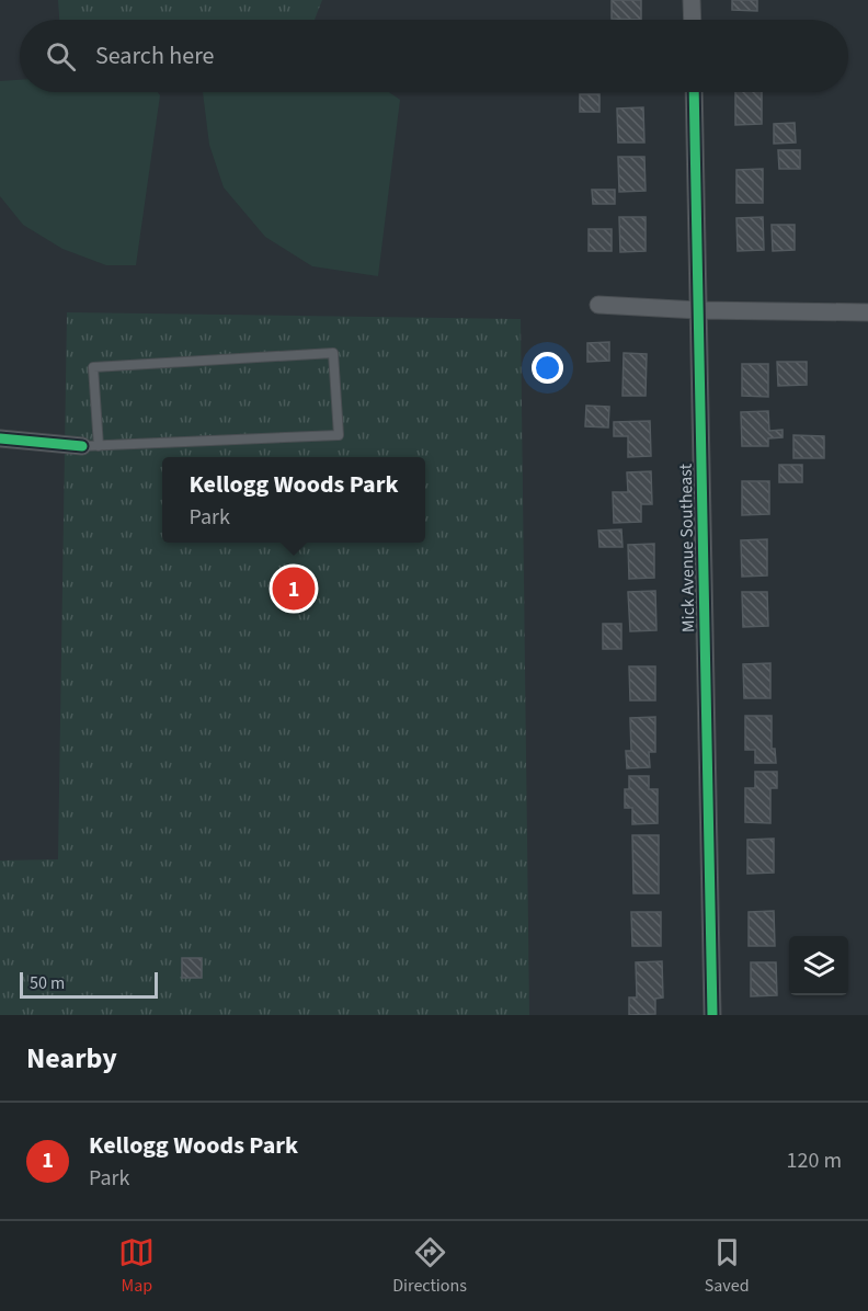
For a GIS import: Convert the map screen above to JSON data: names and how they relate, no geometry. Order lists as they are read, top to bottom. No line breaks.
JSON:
{"streets":{"street":["Mick Avenue Southeast"]},"scale_bar":"50 m","page":{"search":"Search here","popup":["Kellogg Woods Park","Park"],"pins":"1","scale":"50 m","heading":"Nearby","list":[{"mark":"1","name":"Kellogg Woods Park","note":"Park","value":"120 m"}],"nav":["Map","Directions","Saved"]}}
